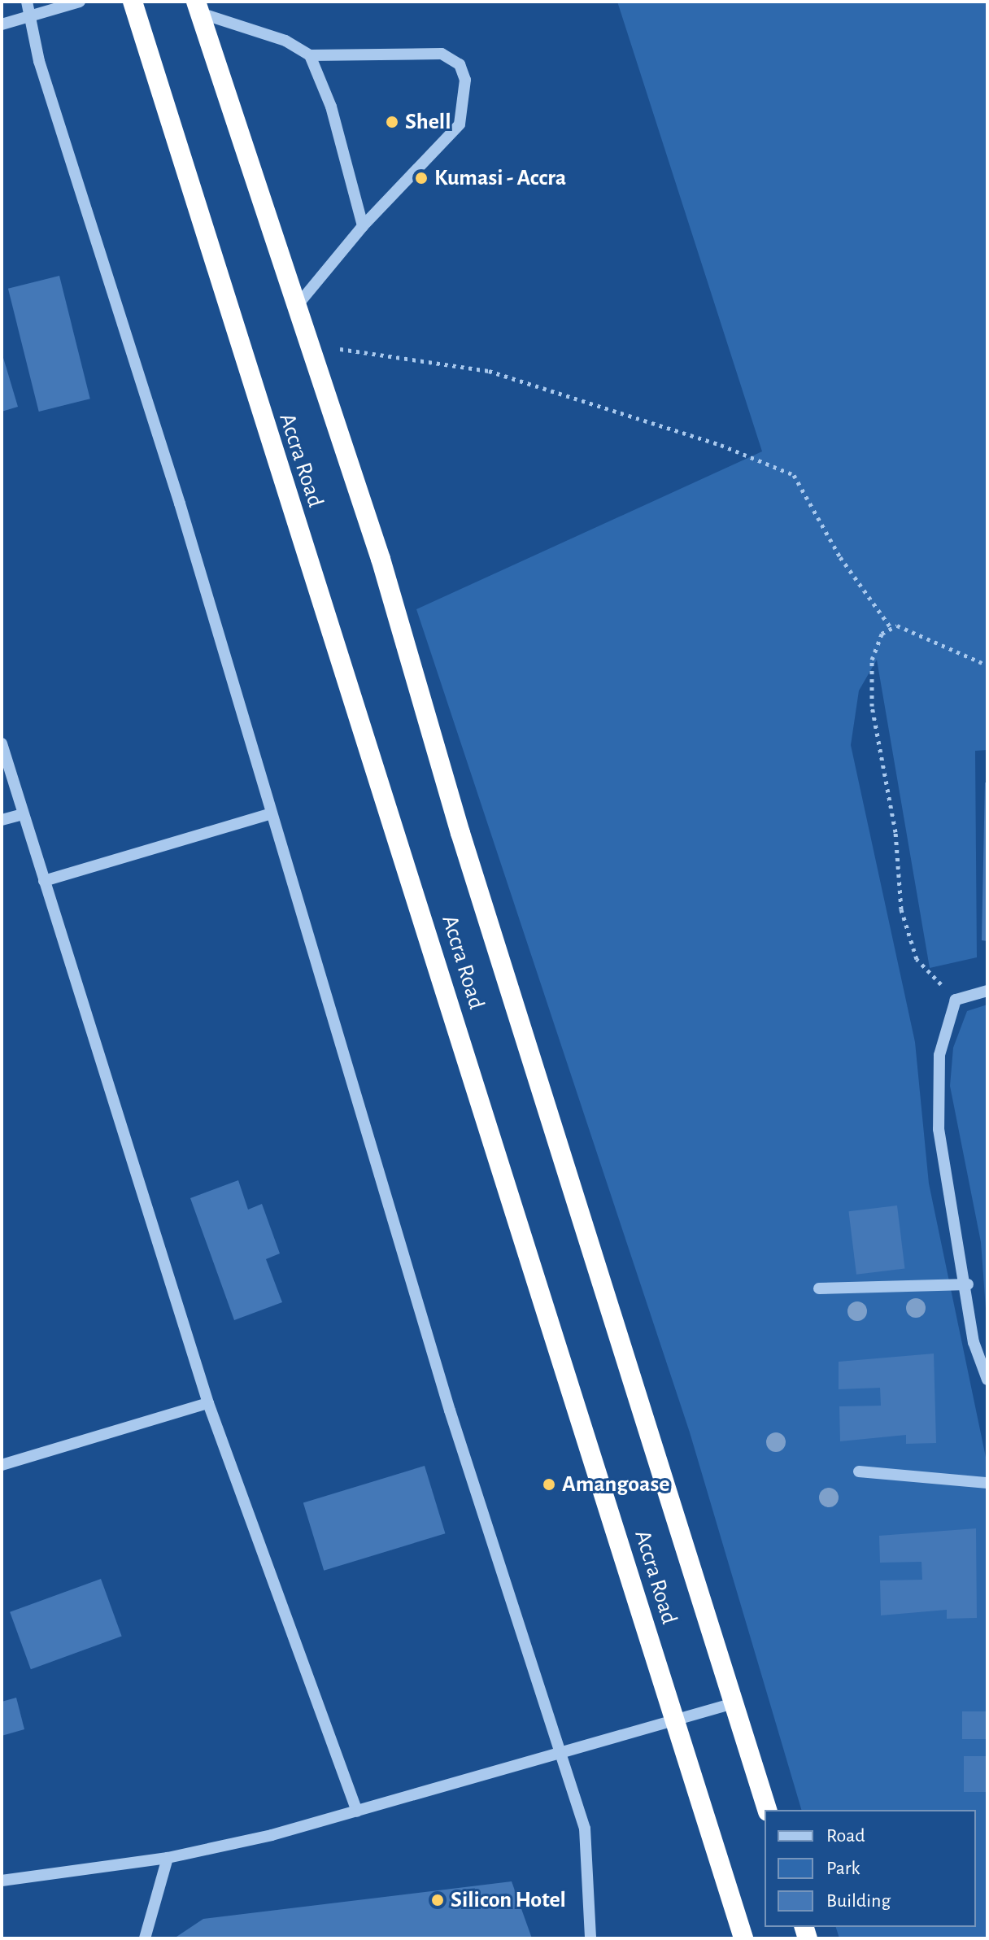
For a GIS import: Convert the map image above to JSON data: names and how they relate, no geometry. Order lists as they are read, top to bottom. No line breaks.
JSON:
{"streets":{"highway":["Accra Road"]},"places":["Shell","Kumasi - Accra","Amangoase","Silicon Hotel"],"legend":["Road","Park","Building"]}
